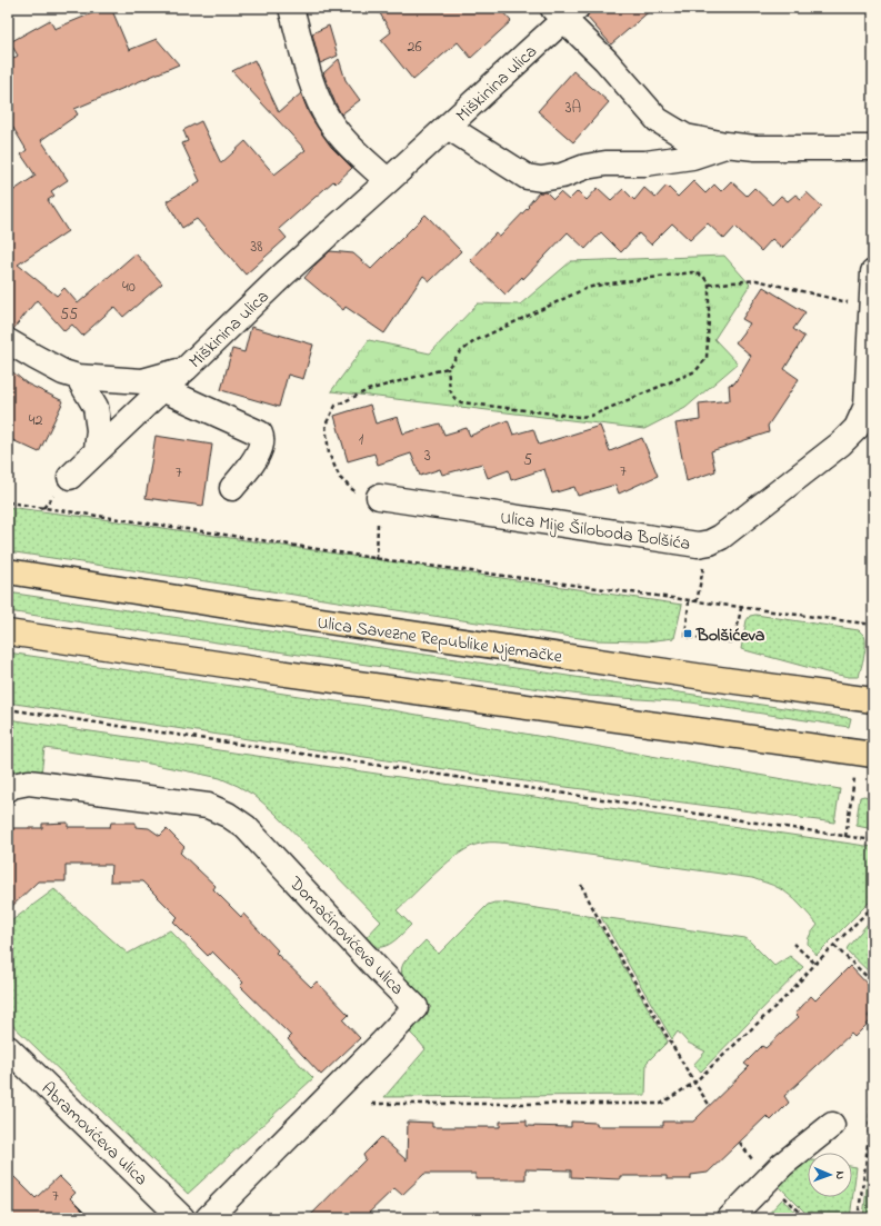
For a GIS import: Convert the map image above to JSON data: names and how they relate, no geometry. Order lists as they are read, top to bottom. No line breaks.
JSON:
{"streets":{"main road":["Ulica Savezne Republike Njemačke"],"street":["Miškinina ulica","Ulica Mije Šiloboda Bolšića","Domaćinovićeva ulica","Abramovićeva ulica"]},"places":{"transit":["Bolšićeva"]},"house_numbers":["26","3A","38","40","55","42","1","3","5","7","7","7"],"north":"right"}
